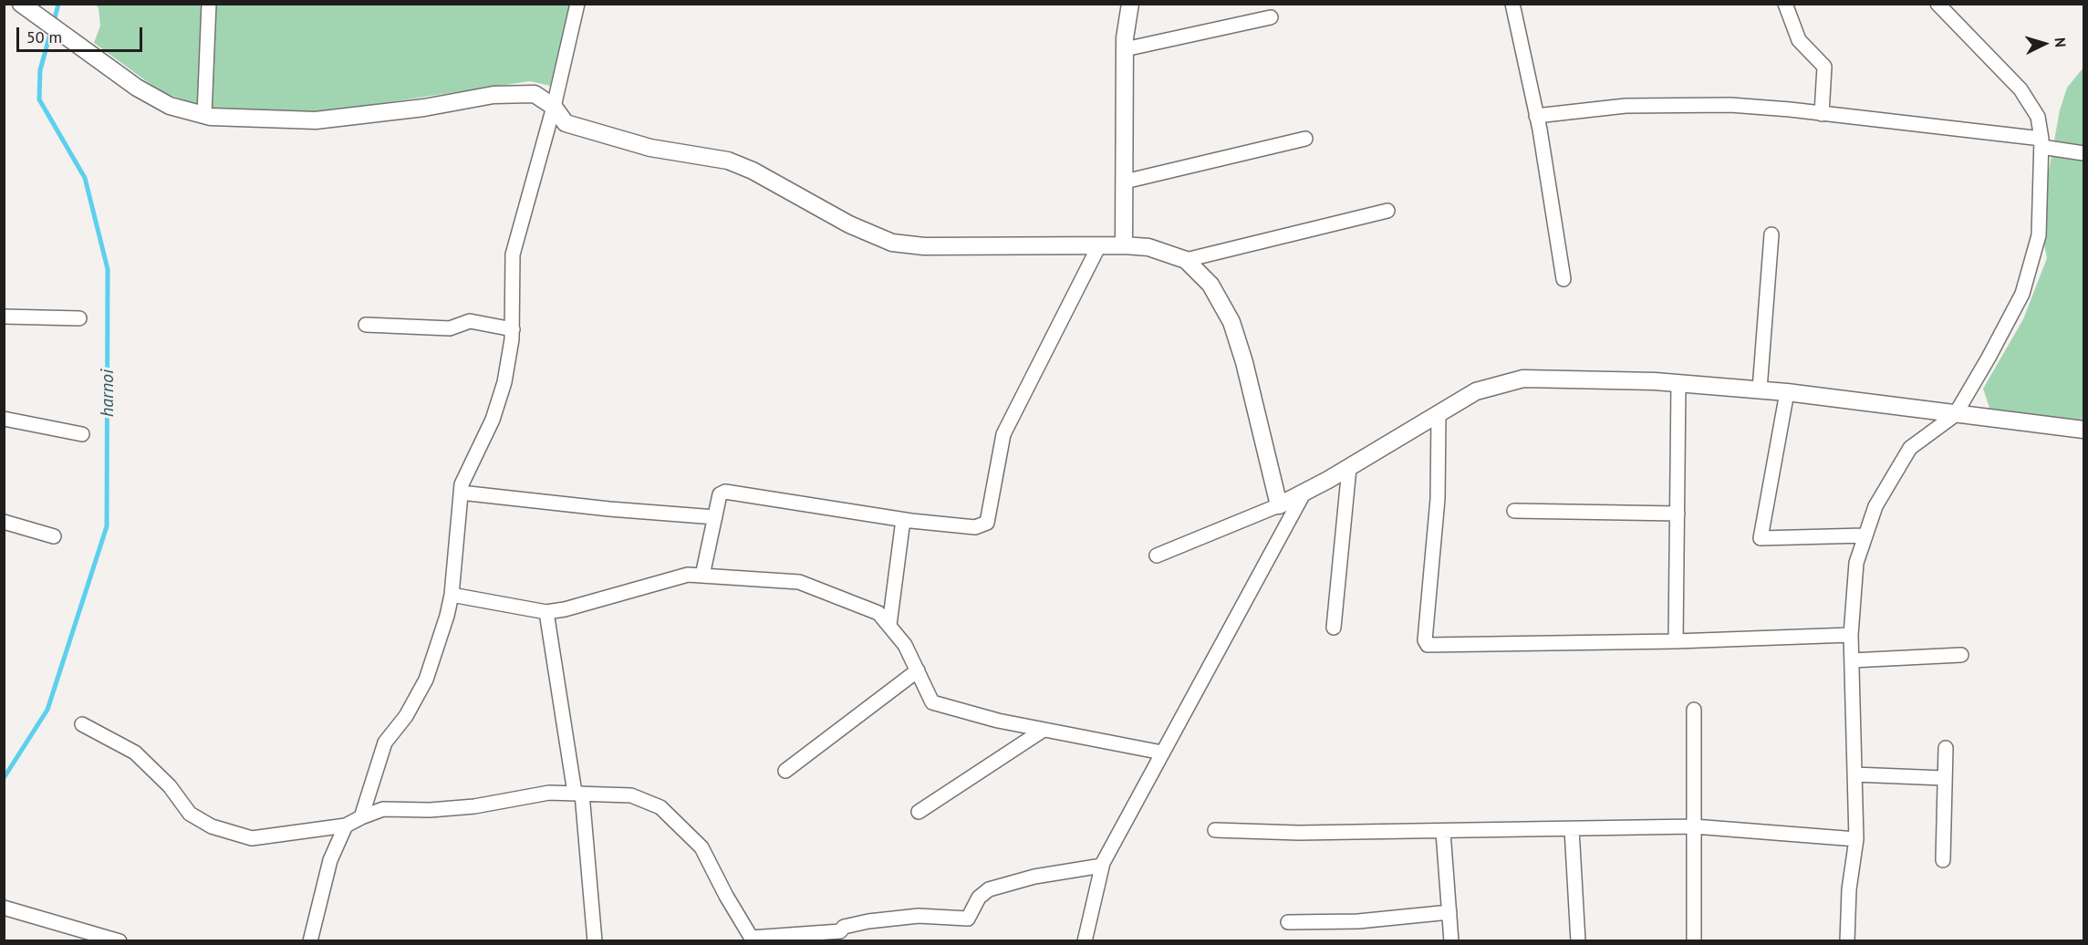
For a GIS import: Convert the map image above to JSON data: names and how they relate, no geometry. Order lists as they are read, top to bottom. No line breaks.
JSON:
{"water":["harnoi"],"scale_bar":"50 m","north":"right"}
